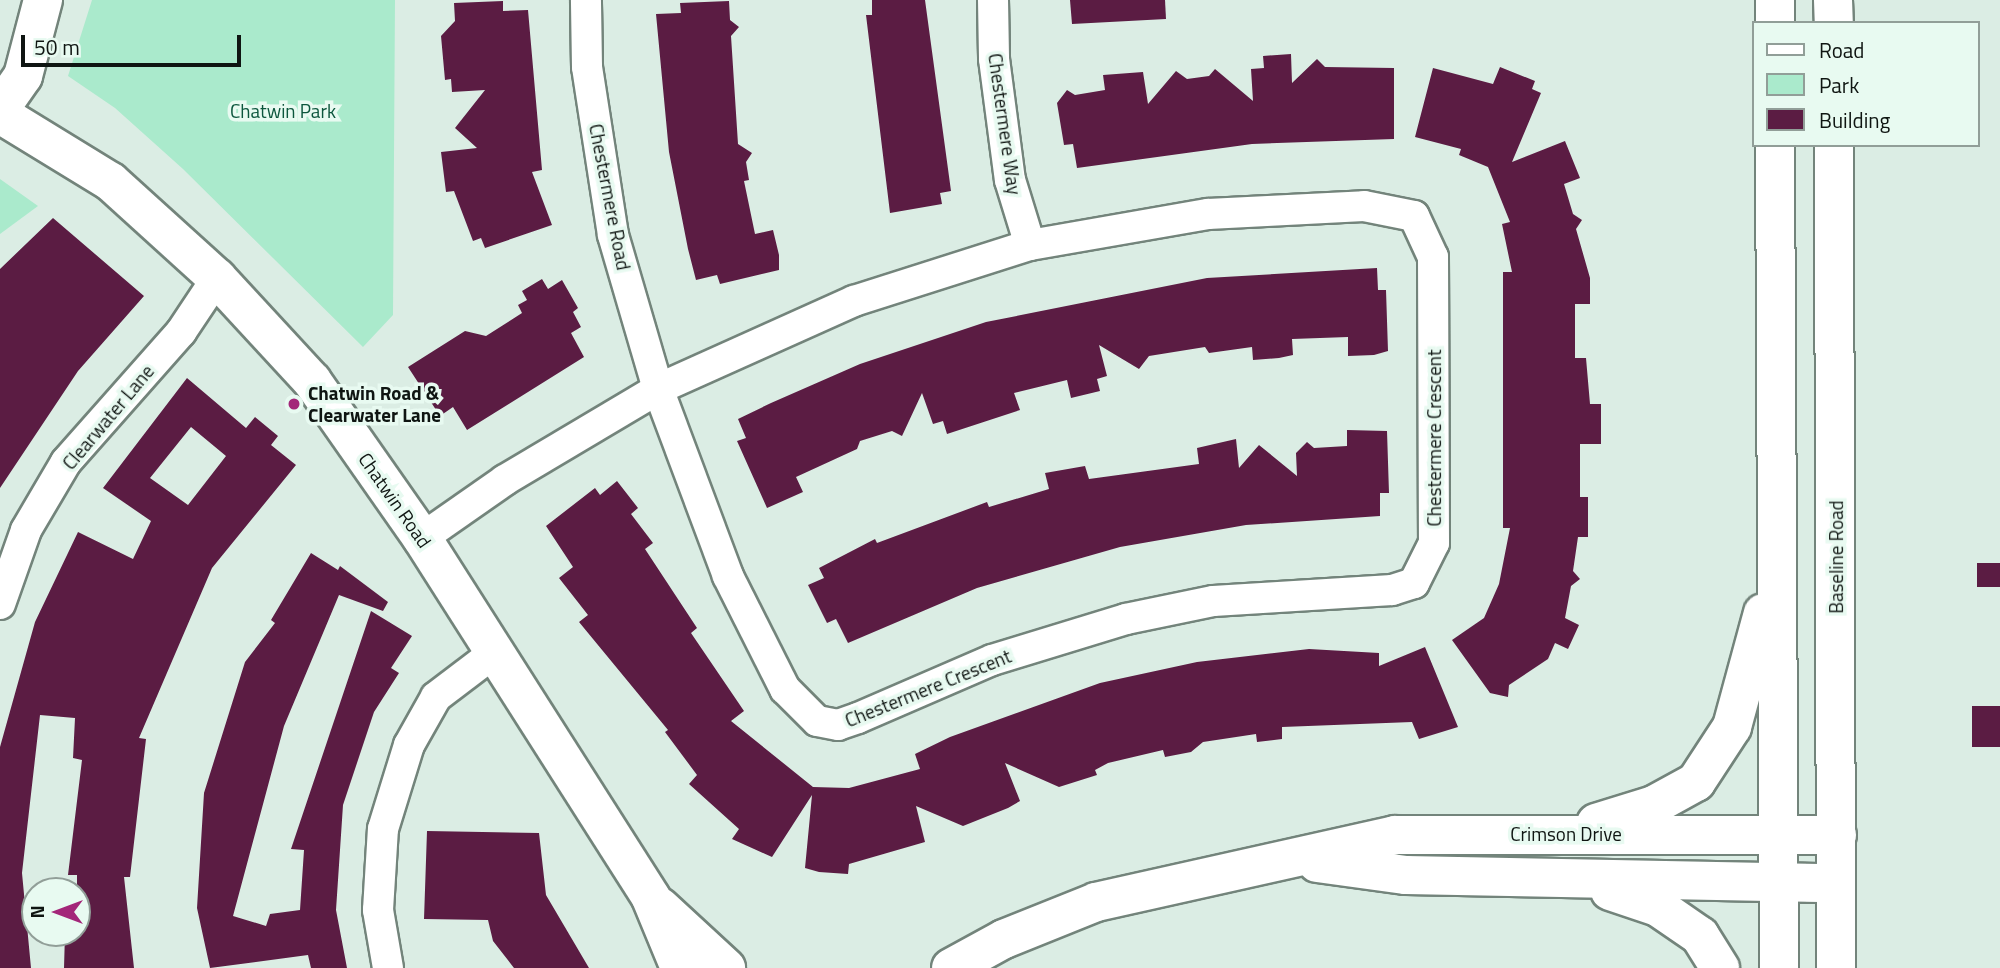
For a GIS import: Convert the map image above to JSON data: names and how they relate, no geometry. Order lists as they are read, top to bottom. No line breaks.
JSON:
{"streets":{"street":["Chestermere Way","Chestermere Road","Clearwater Lane","Chestermere Crescent","Chatwin Road","Baseline Road","Crimson Drive"]},"crossings":[["Chestermere Way","Chestermere Crescent"],["Chestermere Road","Chestermere Crescent"],["Clearwater Lane","Chatwin Road"],["Chestermere Crescent","Chatwin Road"],["Baseline Road","Crimson Drive"]],"parks":["Chatwin Park"],"places":["Chatwin Road & Clearwater Lane"],"legend":["Road","Park","Building"],"scale_bar":"50 m","north":"left"}
